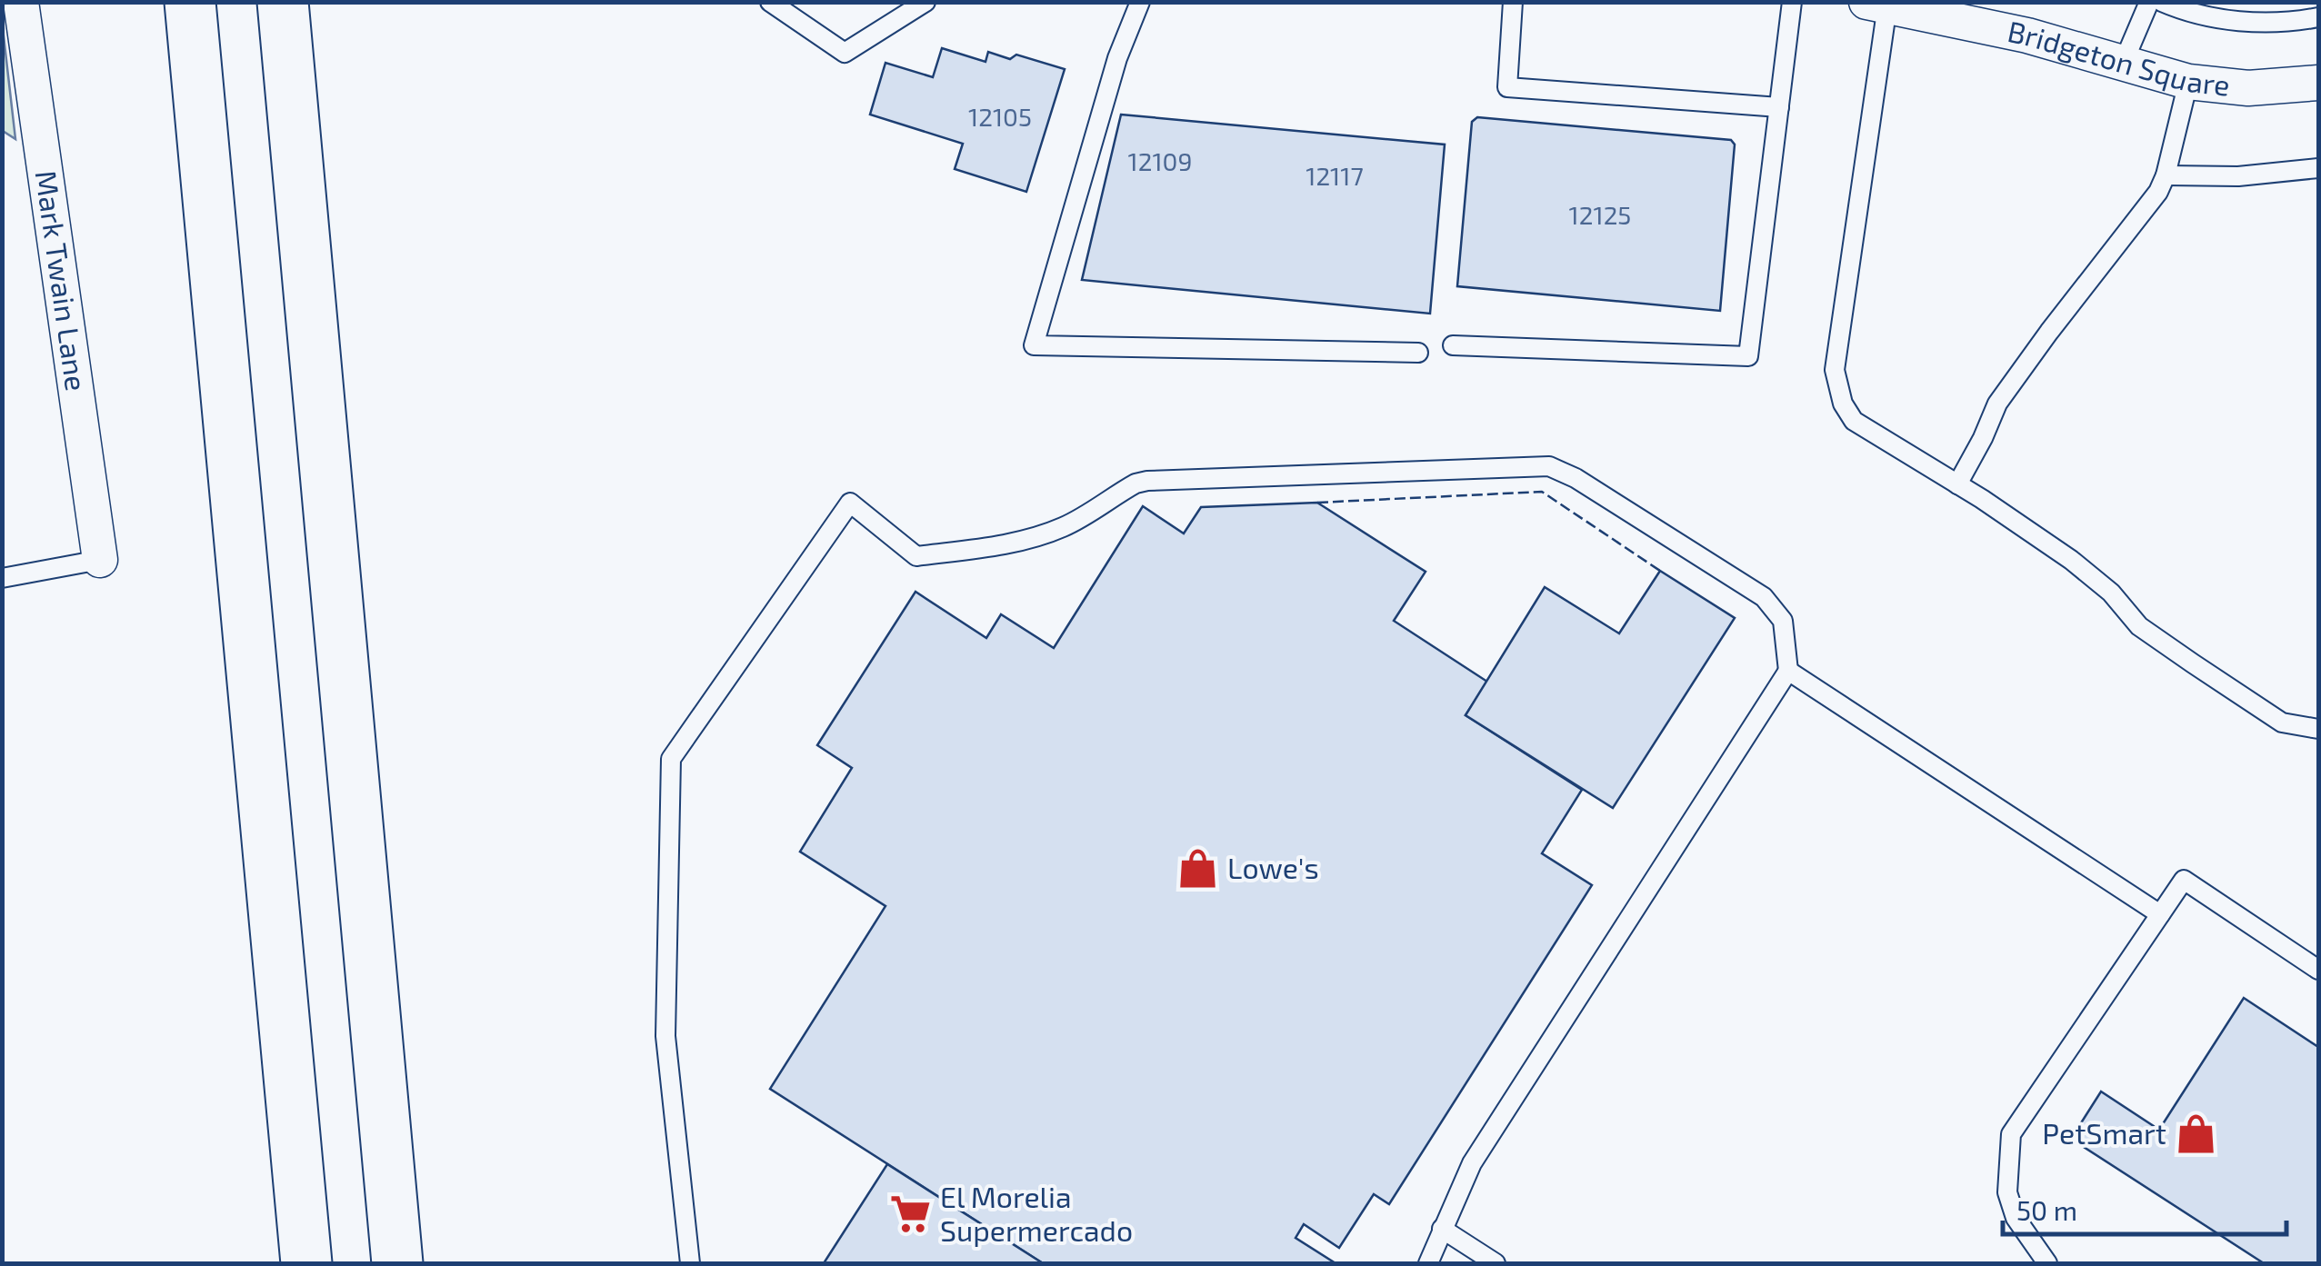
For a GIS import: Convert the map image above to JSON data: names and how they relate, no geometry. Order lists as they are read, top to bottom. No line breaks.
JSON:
{"streets":{"street":["Bridgeton Square","Mark Twain Lane"]},"places":{"shop":["Lowe's","PetSmart"],"supermarket":["El Morelia Supermercado"]},"house_numbers":["12105","12109","12117","12125"],"scale_bar":"50 m"}
